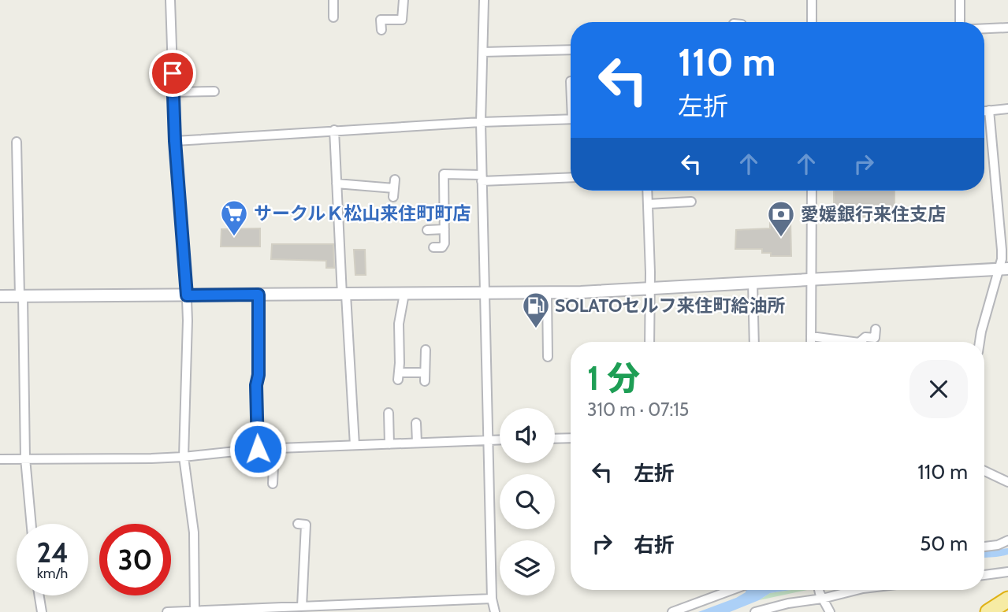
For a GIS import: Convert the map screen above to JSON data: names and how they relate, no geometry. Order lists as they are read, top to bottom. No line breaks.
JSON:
{"places":{"supermarket":["サークルＫ松山来住町町店"],"bank":["愛媛銀行来住支店"],"fuel station":["SOLATOセルフ来住町給油所"]},"page":{"turn":["110 m","左折"],"heading":["1 分","310 m · 07:15"],"list":[{"name":"左折","value":"110 m"},{"name":"右折","value":"50 m"}],"speed":"24 km/h","limit":"30"}}
